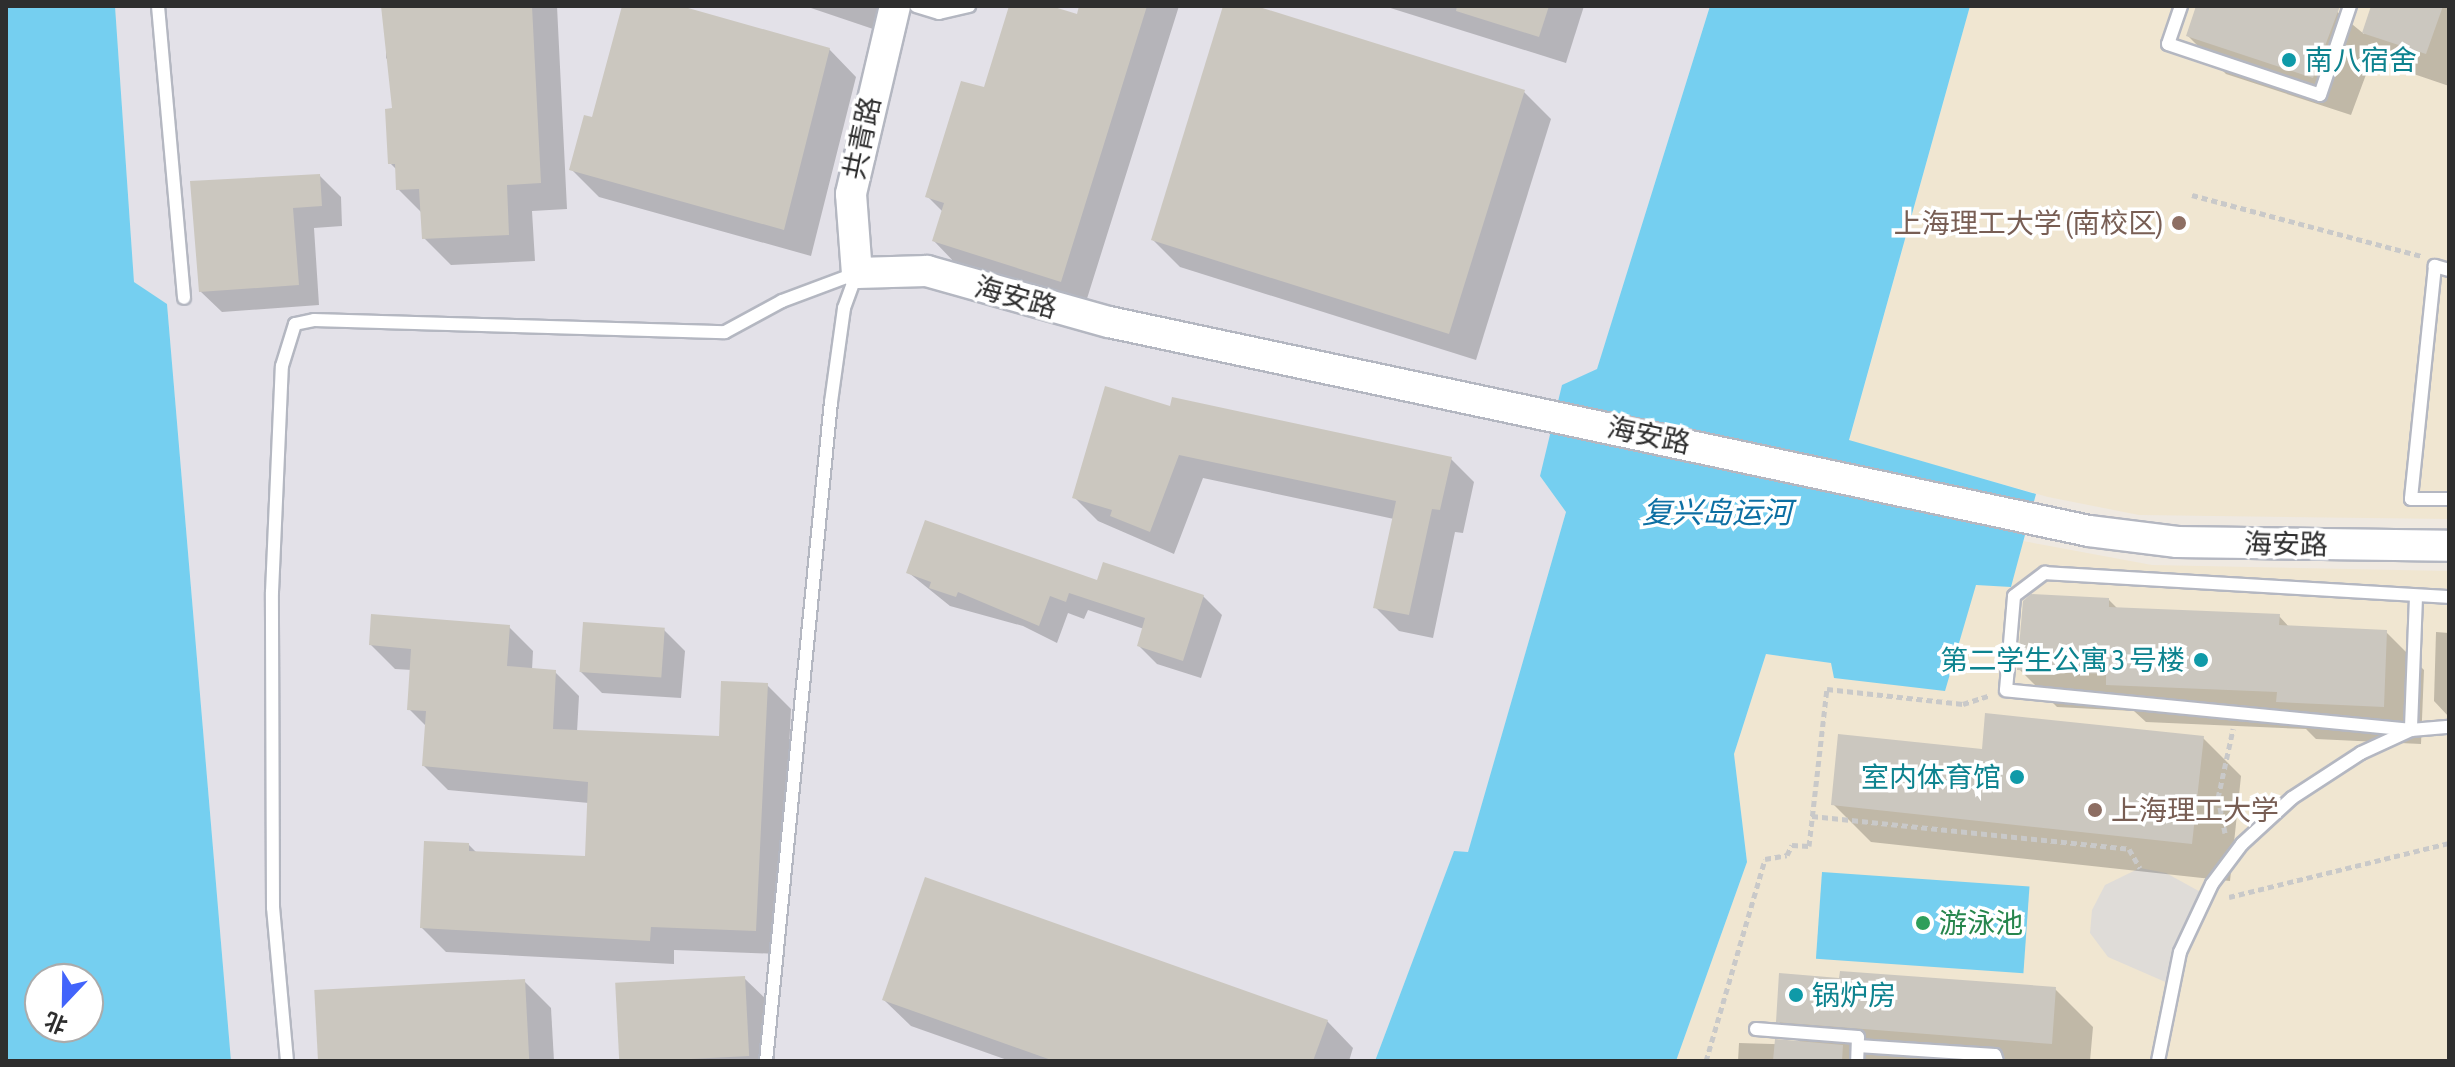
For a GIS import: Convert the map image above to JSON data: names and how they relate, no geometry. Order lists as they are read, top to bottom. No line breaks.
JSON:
{"streets":{"street":["共青路","海安路"]},"crossings":[["共青路","海安路"]],"water":["复兴岛运河"],"places":["南八宿舍","上海理工大学 (南校区)","第二学生公寓 3 号楼","室内体育馆","上海理工大学","游泳池","锅炉房"],"north":"bottom"}
